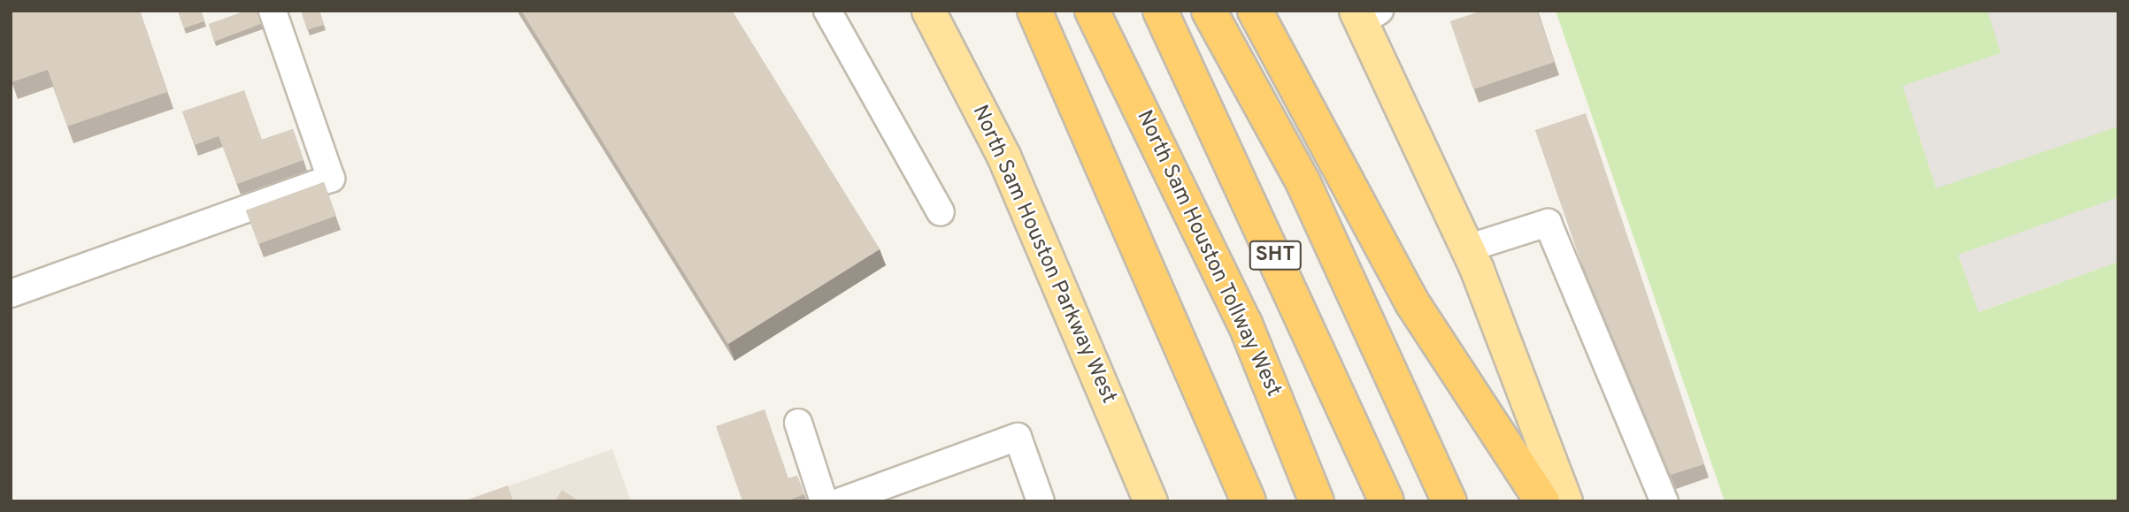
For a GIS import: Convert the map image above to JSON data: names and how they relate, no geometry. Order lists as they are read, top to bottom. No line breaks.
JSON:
{"streets":{"highway":["North Sam Houston Tollway West","SHT"],"main road":["North Sam Houston Parkway West"]}}
